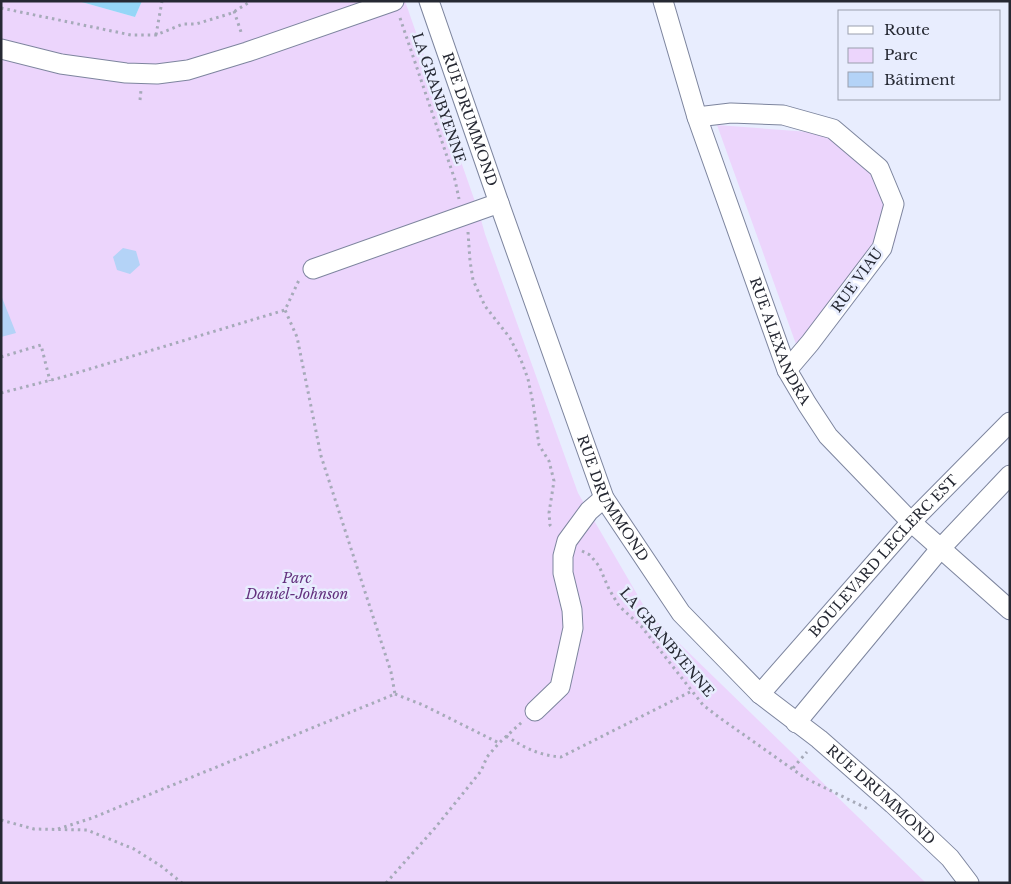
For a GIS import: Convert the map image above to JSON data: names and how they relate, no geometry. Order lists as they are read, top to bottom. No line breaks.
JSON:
{"streets":{"street":["RUE DRUMMOND","RUE VIAU","RUE ALEXANDRA","BOULEVARD LECLERC EST"],"path":["LA GRANBYENNE"]},"crossings":[["RUE DRUMMOND","BOULEVARD LECLERC EST"],["RUE VIAU","RUE ALEXANDRA"],["RUE ALEXANDRA","BOULEVARD LECLERC EST"]],"parks":["Parc Daniel-Johnson"],"legend":["Route","Parc","Bâtiment"]}
